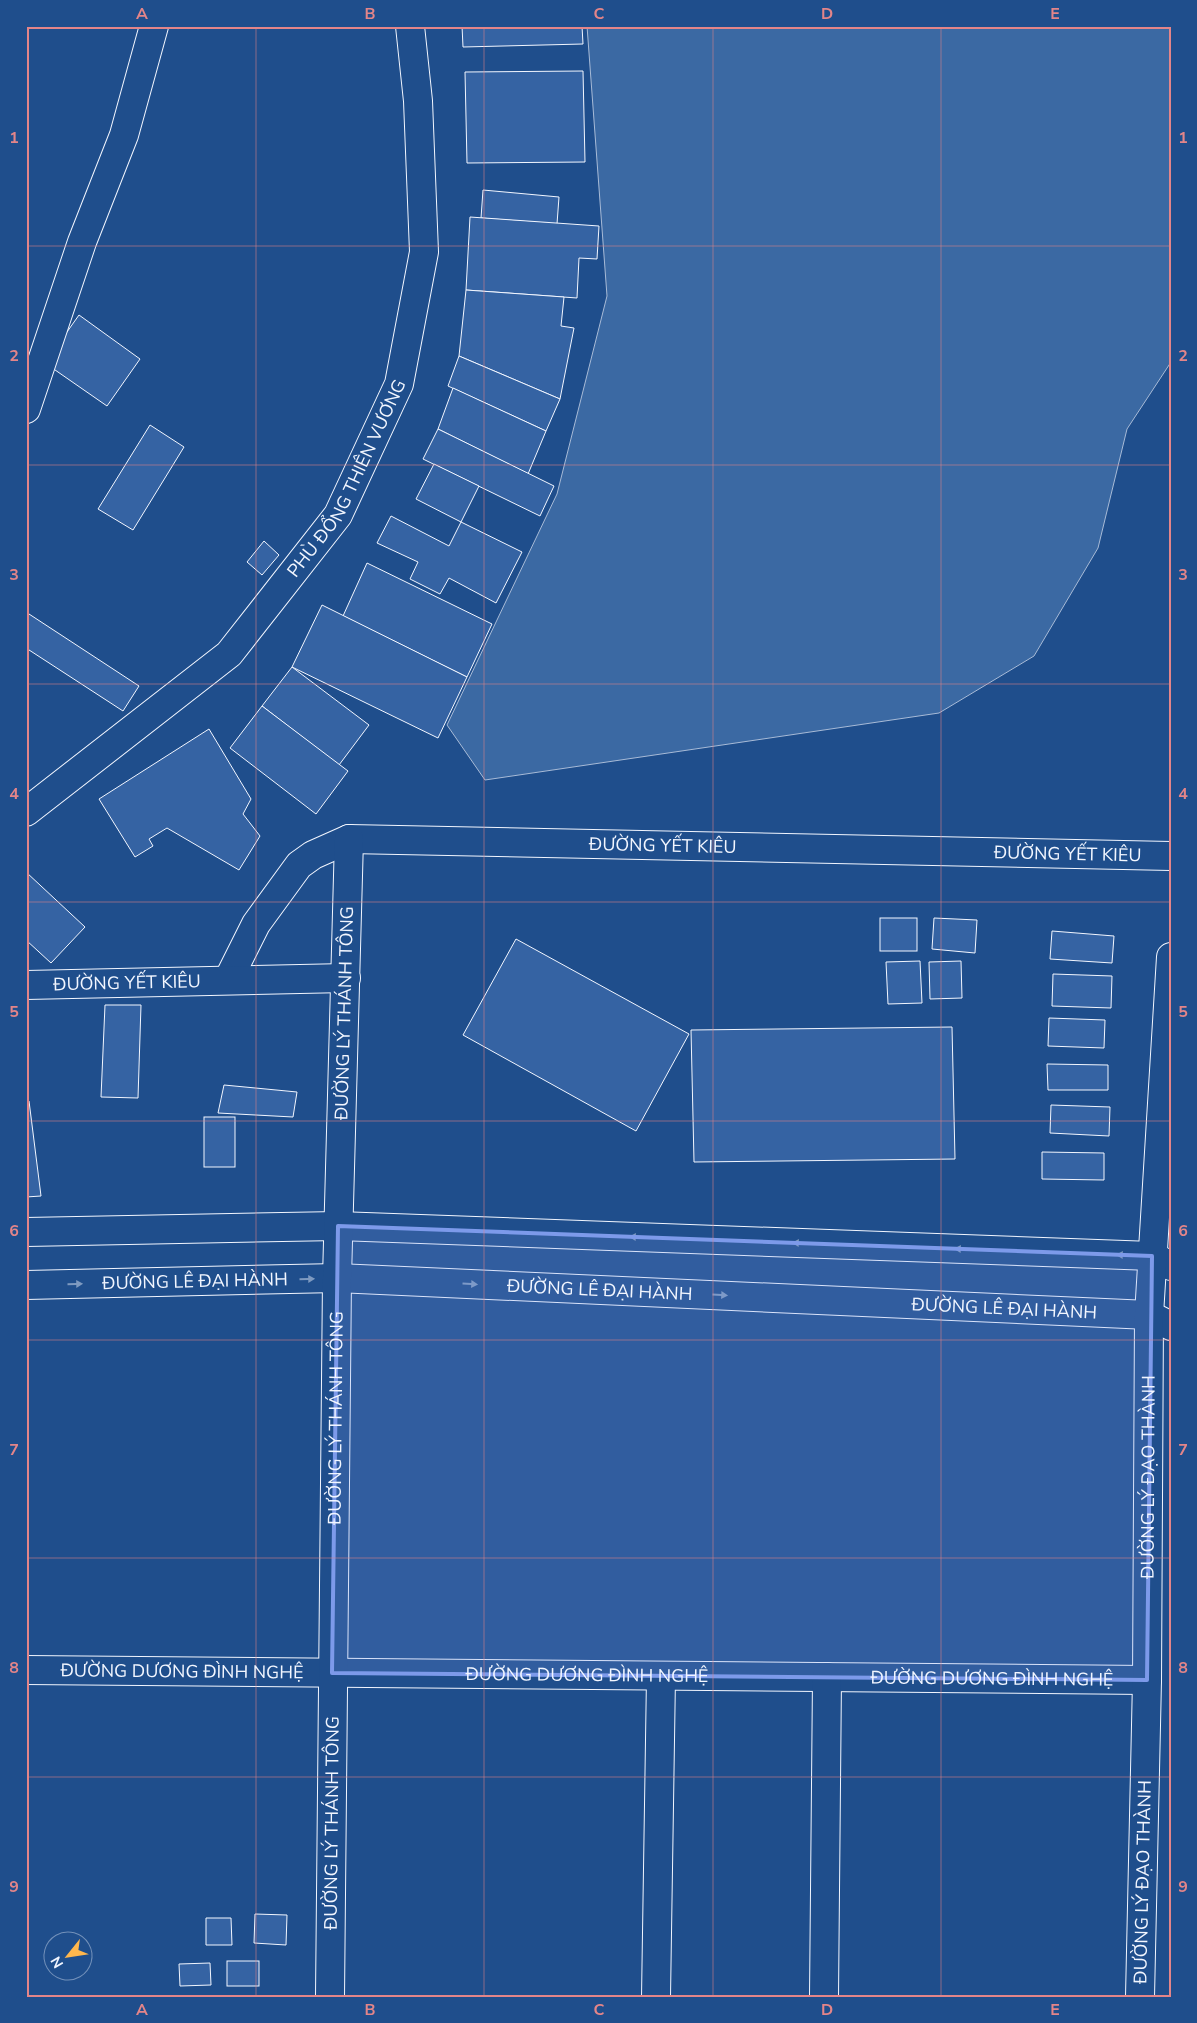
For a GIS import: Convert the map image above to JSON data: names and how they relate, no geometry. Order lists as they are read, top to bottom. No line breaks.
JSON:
{"streets":{"street":["PHÙ ĐỔNG THIÊN VƯƠNG","ĐƯỜNG YẾT KIÊU","ĐƯỜNG LÝ THÁNH TÔNG","ĐƯỜNG LÊ ĐẠI HÀNH","ĐƯỜNG LÝ ĐẠO THÀNH","ĐƯỜNG DƯƠNG ĐÌNH NGHỆ"]},"crossings":[["ĐƯỜNG YẾT KIÊU","ĐƯỜNG LÝ THÁNH TÔNG"],["ĐƯỜNG LÝ THÁNH TÔNG","ĐƯỜNG LÊ ĐẠI HÀNH"],["ĐƯỜNG LÝ THÁNH TÔNG","ĐƯỜNG DƯƠNG ĐÌNH NGHỆ"],["ĐƯỜNG LÊ ĐẠI HÀNH","ĐƯỜNG LÝ ĐẠO THÀNH"],["ĐƯỜNG LÝ ĐẠO THÀNH","ĐƯỜNG DƯƠNG ĐÌNH NGHỆ"]],"north":"bottom left","grid":{"columns":["A","B","C","D","E"],"rows":["1","2","3","4","5","6","7","8","9"]}}
